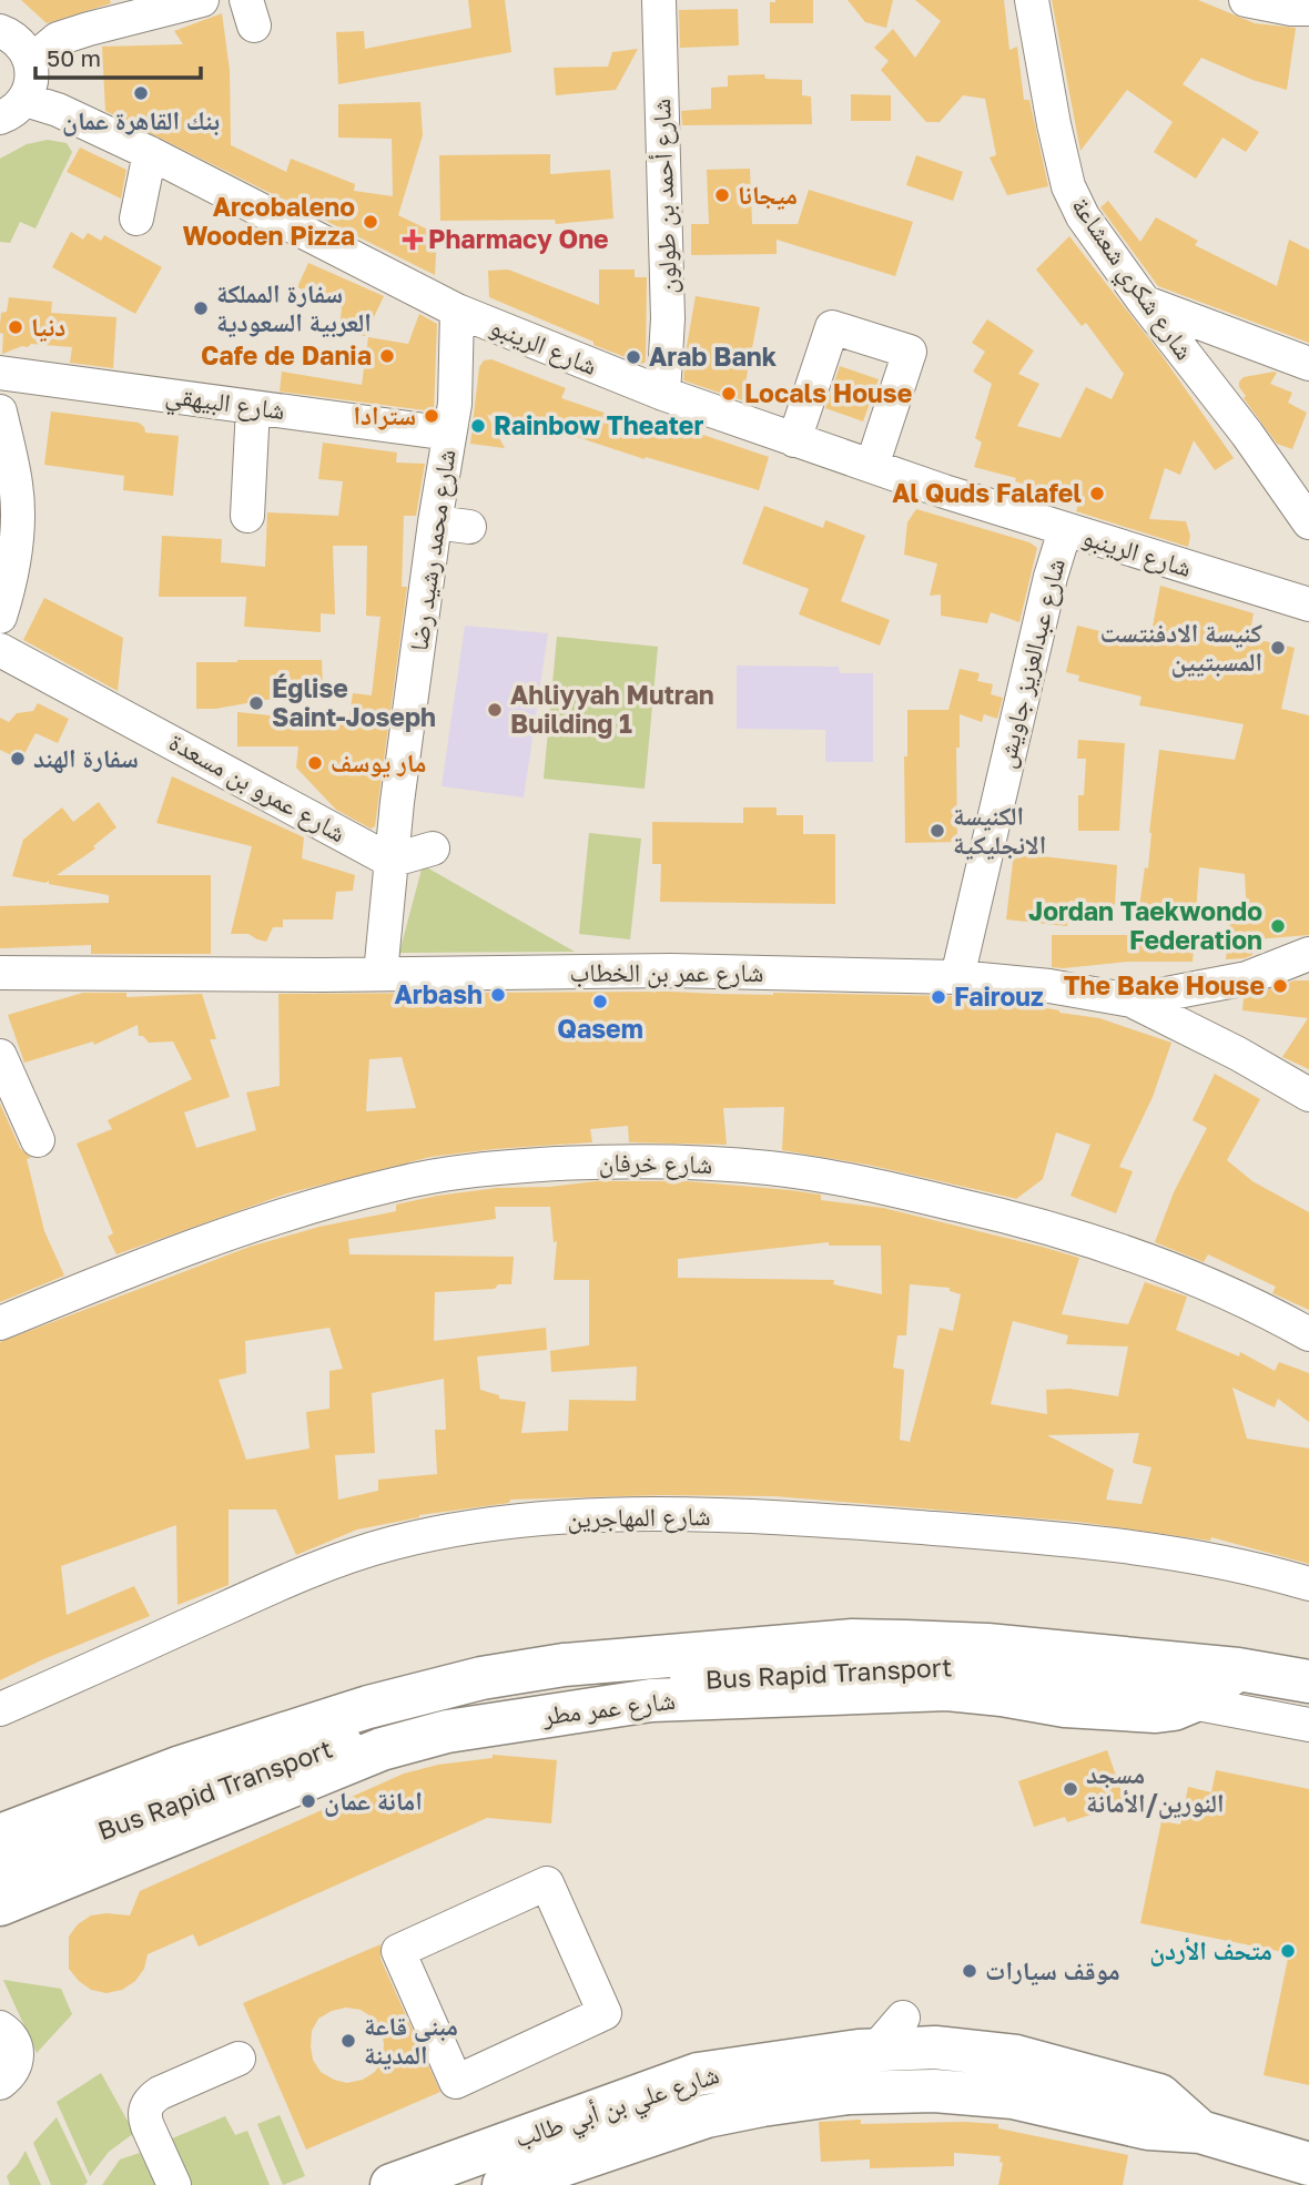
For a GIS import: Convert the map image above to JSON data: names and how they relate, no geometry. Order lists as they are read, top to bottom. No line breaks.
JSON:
{"streets":{"main road":["شارع عمر مطر","شارع علي بن أبي طالب"],"street":["شارع أحمد بن طولون","شارع شكري شعشاعة","شارع الرينبو","شارع البيهقي","شارع محمد رشيد رضا","شارع عبدالعزيز جاويش","شارع عمرو بن مسعدة","شارع عمر بن الخطاب","شارع خرفان","شارع المهاجرين","Bus Rapid Transport"]},"crossings":[["شارع أحمد بن طولون","شارع الرينبو"],["شارع الرينبو","شارع محمد رشيد رضا"],["شارع الرينبو","شارع عبدالعزيز جاويش"],["شارع البيهقي","شارع محمد رشيد رضا"],["شارع محمد رشيد رضا","شارع عمرو بن مسعدة"],["شارع محمد رشيد رضا","شارع عمر بن الخطاب"],["شارع عبدالعزيز جاويش","شارع عمر بن الخطاب"],["Bus Rapid Transport","شارع عمر مطر"]],"places":{"other":["بنك القاهرة عمان","ميجانا","Arcobaleno Wooden Pizza","سفارة المملكة العربية السعودية","دنيا","Cafe de Dania","Arab Bank","Locals House","سترادا","Rainbow Theater","Al Quds Falafel","كنيسة الادفنتست المسبتيين","Église Saint-Joseph","Ahliyyah Mutran Building 1","سفارة الهند","مار يوسف","الكنيسة الانجليكية","Jordan Taekwondo Federation","The Bake House","Arbash","Fairouz","Qasem","مسجد النورين/الأمانة","امانة عمان","متحف الأردن","موقف سيارات","مبنى قاعة المدينة"],"health":["Pharmacy One"]},"scale_bar":"50 m"}
